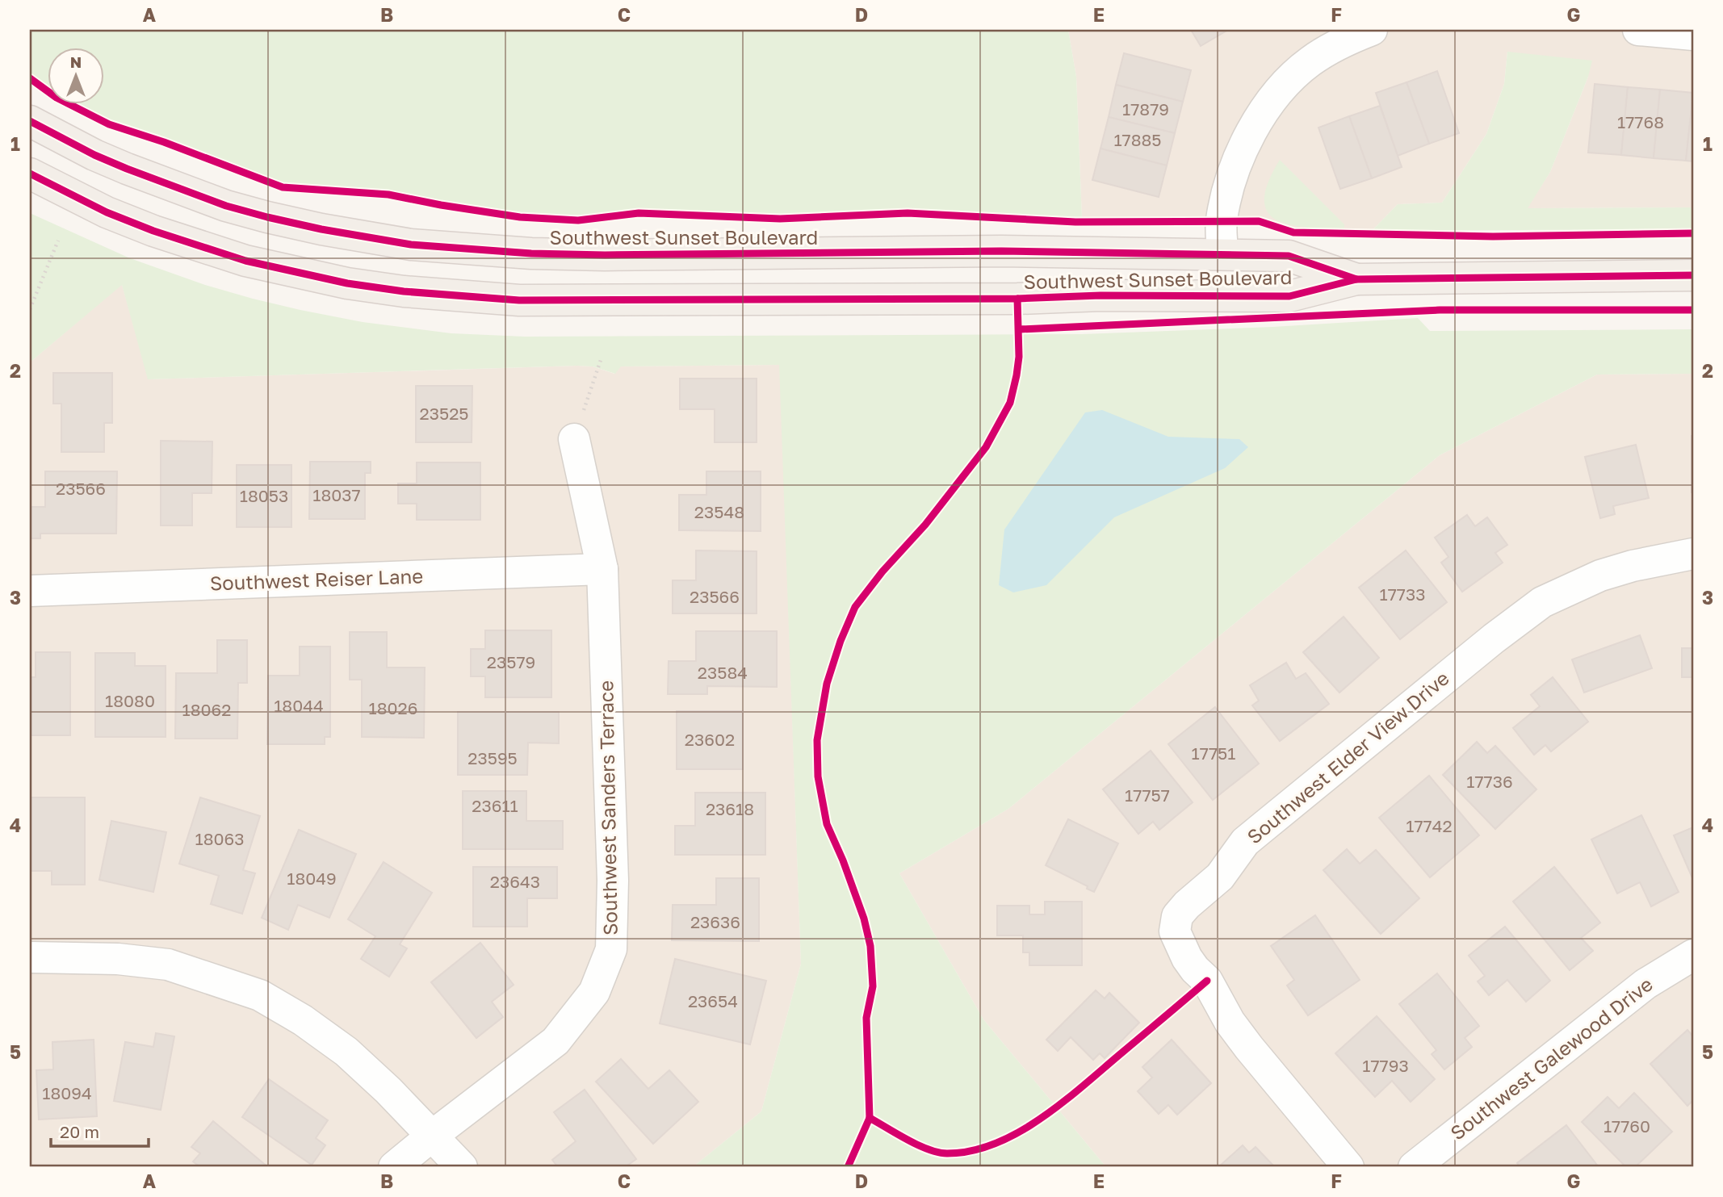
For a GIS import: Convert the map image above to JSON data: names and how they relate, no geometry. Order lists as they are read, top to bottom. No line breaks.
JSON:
{"streets":{"main road":["Southwest Sunset Boulevard"],"street":["Southwest Reiser Lane","Southwest Elder View Drive","Southwest Sanders Terrace","Southwest Galewood Drive"]},"crossings":[["Southwest Reiser Lane","Southwest Sanders Terrace"]],"house_numbers":["17879","17768","17885","23525","23566","18037","18053","23548","17733","23566","23579","23584","18080","18044","18026","18062","23602","17751","23595","17736","17757","23611","23618","17742","18063","18049","23643","23636","23654","17793","18094","17760"],"scale_bar":"20 m","north":"top","grid":{"columns":["A","B","C","D","E","F","G"],"rows":["1","2","3","4","5"]}}
